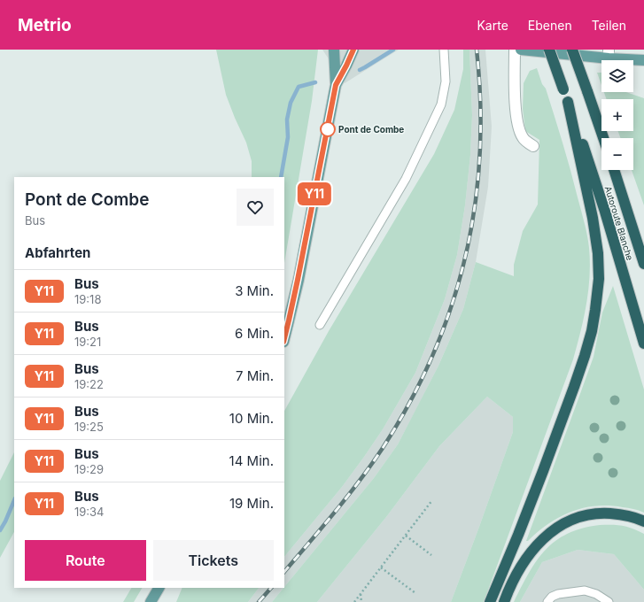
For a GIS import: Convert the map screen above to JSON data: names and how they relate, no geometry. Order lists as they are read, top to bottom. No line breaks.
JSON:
{"streets":{"highway":["Autoroute Blanche"]},"places":["Pont de Combe"],"lines":["bus line Y11"],"page":{"header":"Metrio","nav":["Karte","Ebenen","Teilen"],"on_map":"Y11","map_buttons":["+","−"],"heading":[["Pont de Combe","Bus"],"Abfahrten"],"list":[{"mark":"Y11","name":"Bus","note":"19:18","value":"3 Min."},{"mark":"Y11","name":"Bus","note":"19:21","value":"6 Min."},{"mark":"Y11","name":"Bus","note":"19:22","value":"7 Min."},{"mark":"Y11","name":"Bus","note":"19:25","value":"10 Min."},{"mark":"Y11","name":"Bus","note":"19:29","value":"14 Min."},{"mark":"Y11","name":"Bus","note":"19:34","value":"19 Min."}],"buttons":["Route","Tickets"]}}
